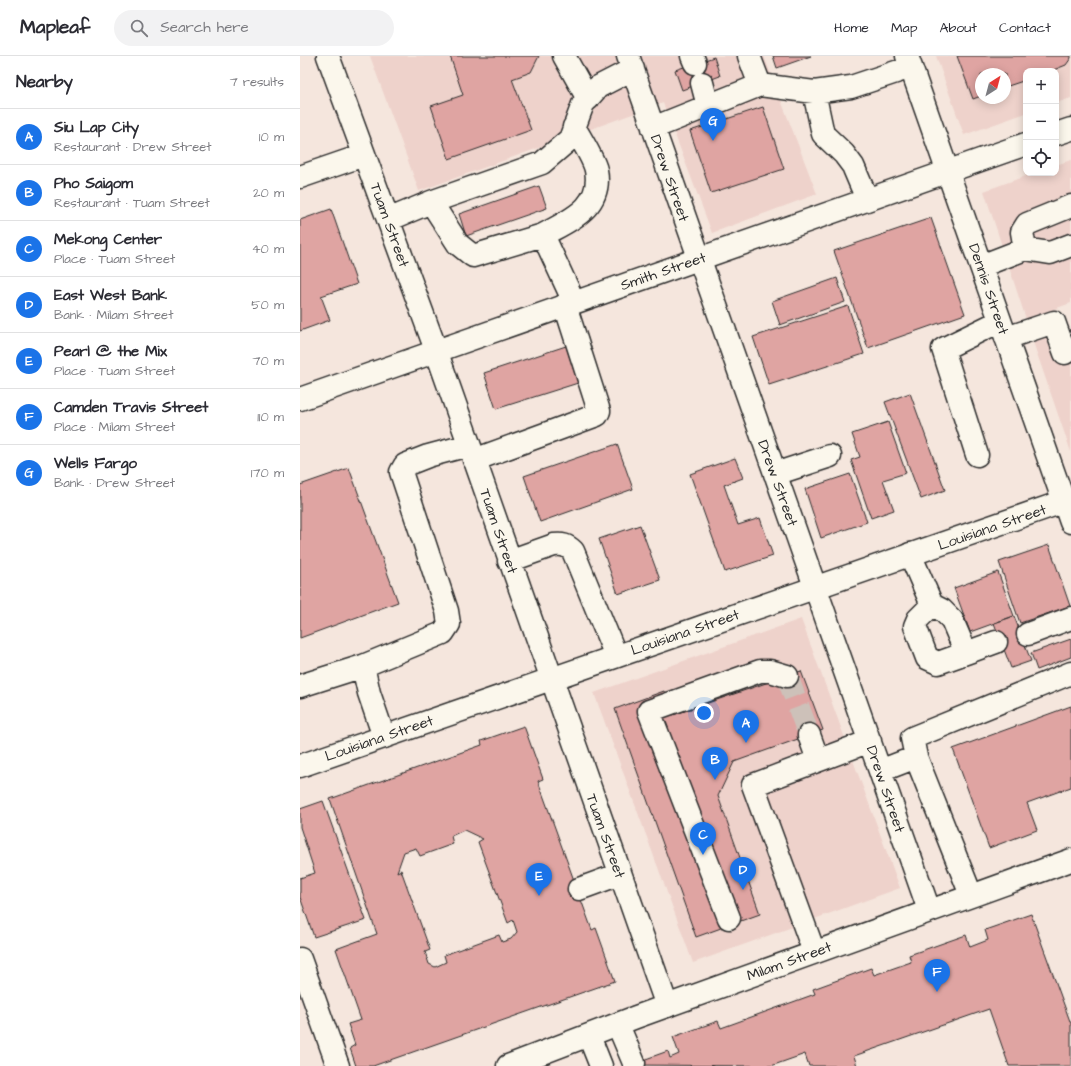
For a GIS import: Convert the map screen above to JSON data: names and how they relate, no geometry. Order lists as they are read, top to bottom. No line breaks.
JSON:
{"streets":{"street":["Drew Street","Tuam Street","Smith Street","Dennis Street","Louisiana Street","Milam Street"]},"crossings":[["Drew Street","Smith Street"],["Drew Street","Louisiana Street"],["Drew Street","Milam Street"],["Tuam Street","Smith Street"],["Tuam Street","Louisiana Street"],["Tuam Street","Milam Street"],["Smith Street","Dennis Street"],["Dennis Street","Louisiana Street"]],"north":"top right","page":{"header":"Mapleaf","search":"Search here","nav":["Home","Map","About","Contact"],"heading":["Nearby","7 results"],"map_buttons":["+","−"],"list":[{"mark":"A","name":"Siu Lap City","note":"Restaurant · Drew Street","value":"10 m"},{"mark":"B","name":"Pho Saigom","note":"Restaurant · Tuam Street","value":"20 m"},{"mark":"C","name":"Mekong Center","note":"Place · Tuam Street","value":"40 m"},{"mark":"D","name":"East West Bank","note":"Bank · Milam Street","value":"50 m"},{"mark":"E","name":"Pearl @ the Mix","note":"Place · Tuam Street","value":"70 m"},{"mark":"F","name":"Camden Travis Street","note":"Place · Milam Street","value":"110 m"},{"mark":"G","name":"Wells Fargo","note":"Bank · Drew Street","value":"170 m"}],"pins":["G","A","B","C","D","E","F"]}}
